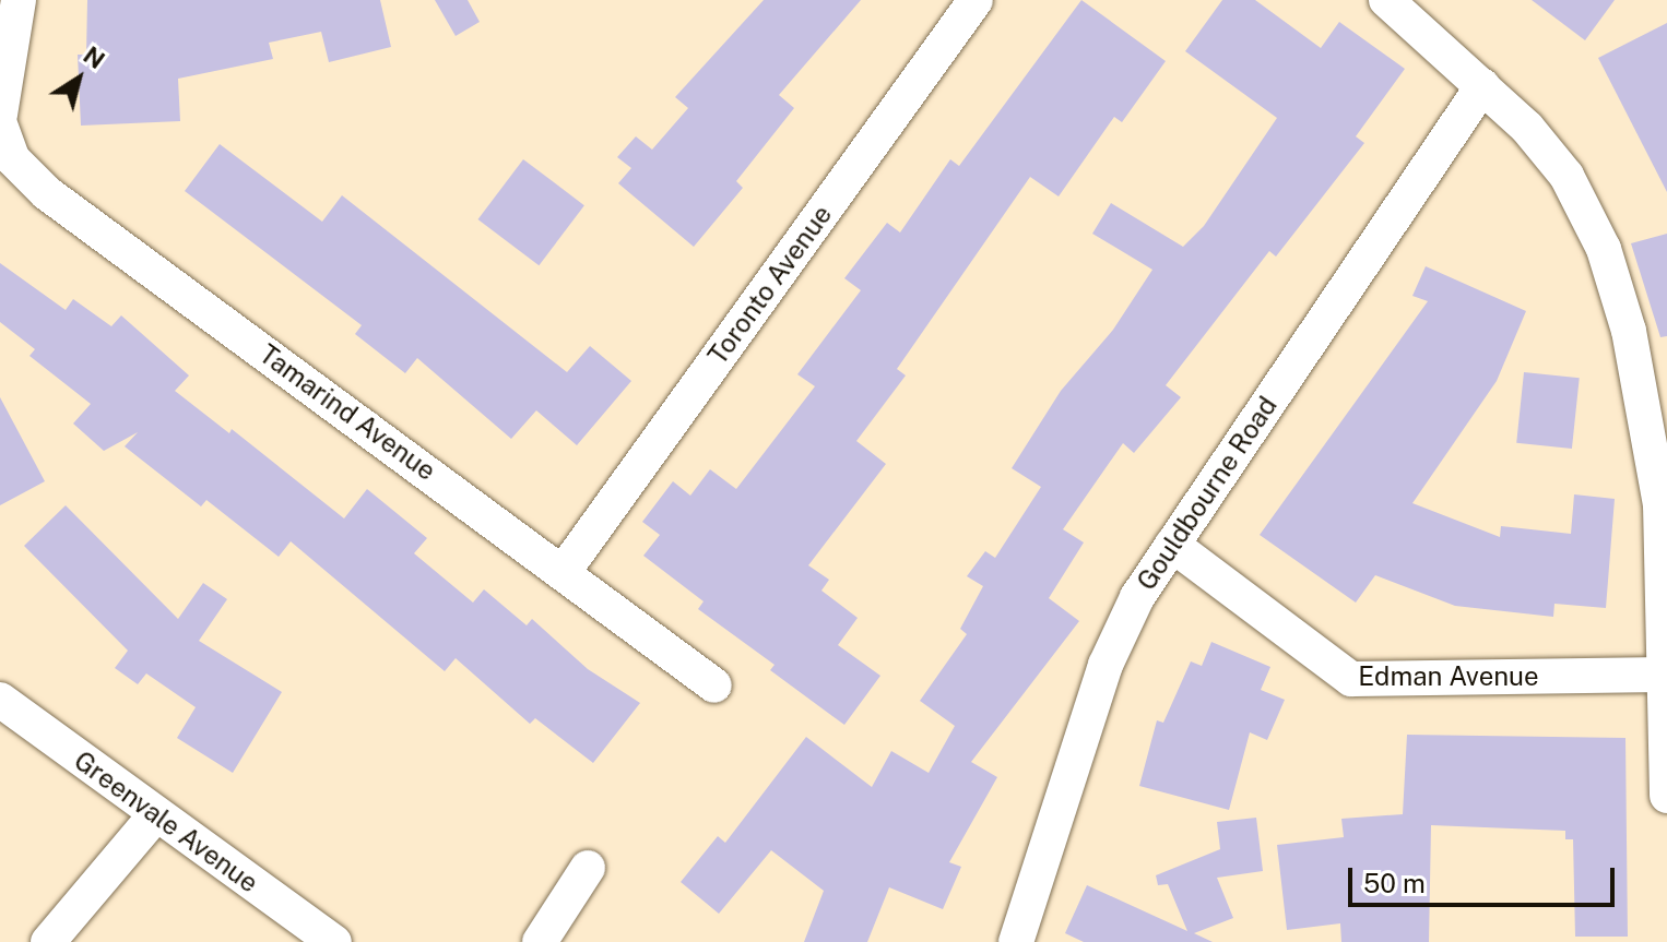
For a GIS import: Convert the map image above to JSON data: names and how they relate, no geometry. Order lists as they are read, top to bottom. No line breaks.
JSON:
{"streets":{"street":["Toronto Avenue","Tamarind Avenue","Gouldbourne Road","Edman Avenue","Greenvale Avenue"]},"crossings":[["Toronto Avenue","Tamarind Avenue"],["Gouldbourne Road","Edman Avenue"]],"scale_bar":"50 m","north":"top right"}
